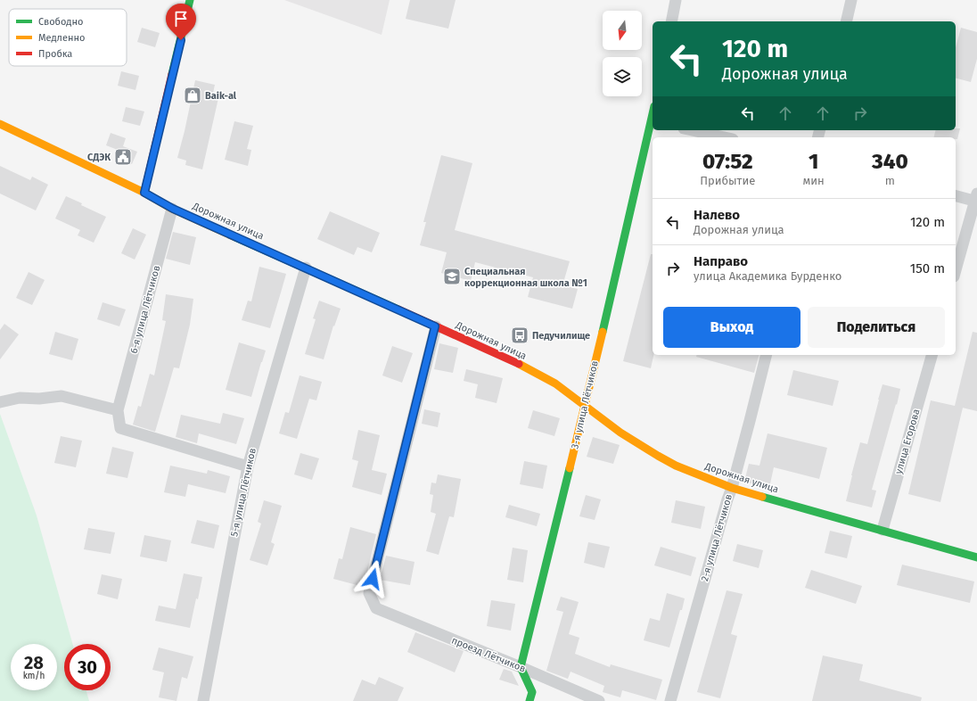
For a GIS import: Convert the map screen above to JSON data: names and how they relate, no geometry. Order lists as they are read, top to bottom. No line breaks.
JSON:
{"streets":{"main road":["Дорожная улица","3-я улица Лётчиков"],"street":["6-я улица Лётчиков","улица Егорова","5-я улица Лётчиков","2-я улица Лётчиков","проезд Лётчиков"]},"crossings":[["Дорожная улица","6-я улица Лётчиков"],["Дорожная улица","3-я улица Лётчиков"],["Дорожная улица","улица Егорова"],["Дорожная улица","5-я улица Лётчиков"],["Дорожная улица","2-я улица Лётчиков"],["Дорожная улица","проезд Лётчиков"],["3-я улица Лётчиков","проезд Лётчиков"]],"places":{"shop":["Baik-al"],"public building":["СДЭК"],"school or university":["Специальная коррекционная школа №1"],"bus stop":["Педучилище"]},"legend":["Свободно","Медленно","Пробка"],"north":"bottom","page":{"turn":["120 m","Дорожная улица"],"eta":["07:52","Прибытие","1","мин","340","m"],"list":[{"name":"Налево","note":"Дорожная улица","value":"120 m"},{"name":"Направо","note":"улица Академика Бурденко","value":"150 m"}],"buttons":["Выход","Поделиться"],"speed":"28 km/h","limit":"30"}}
